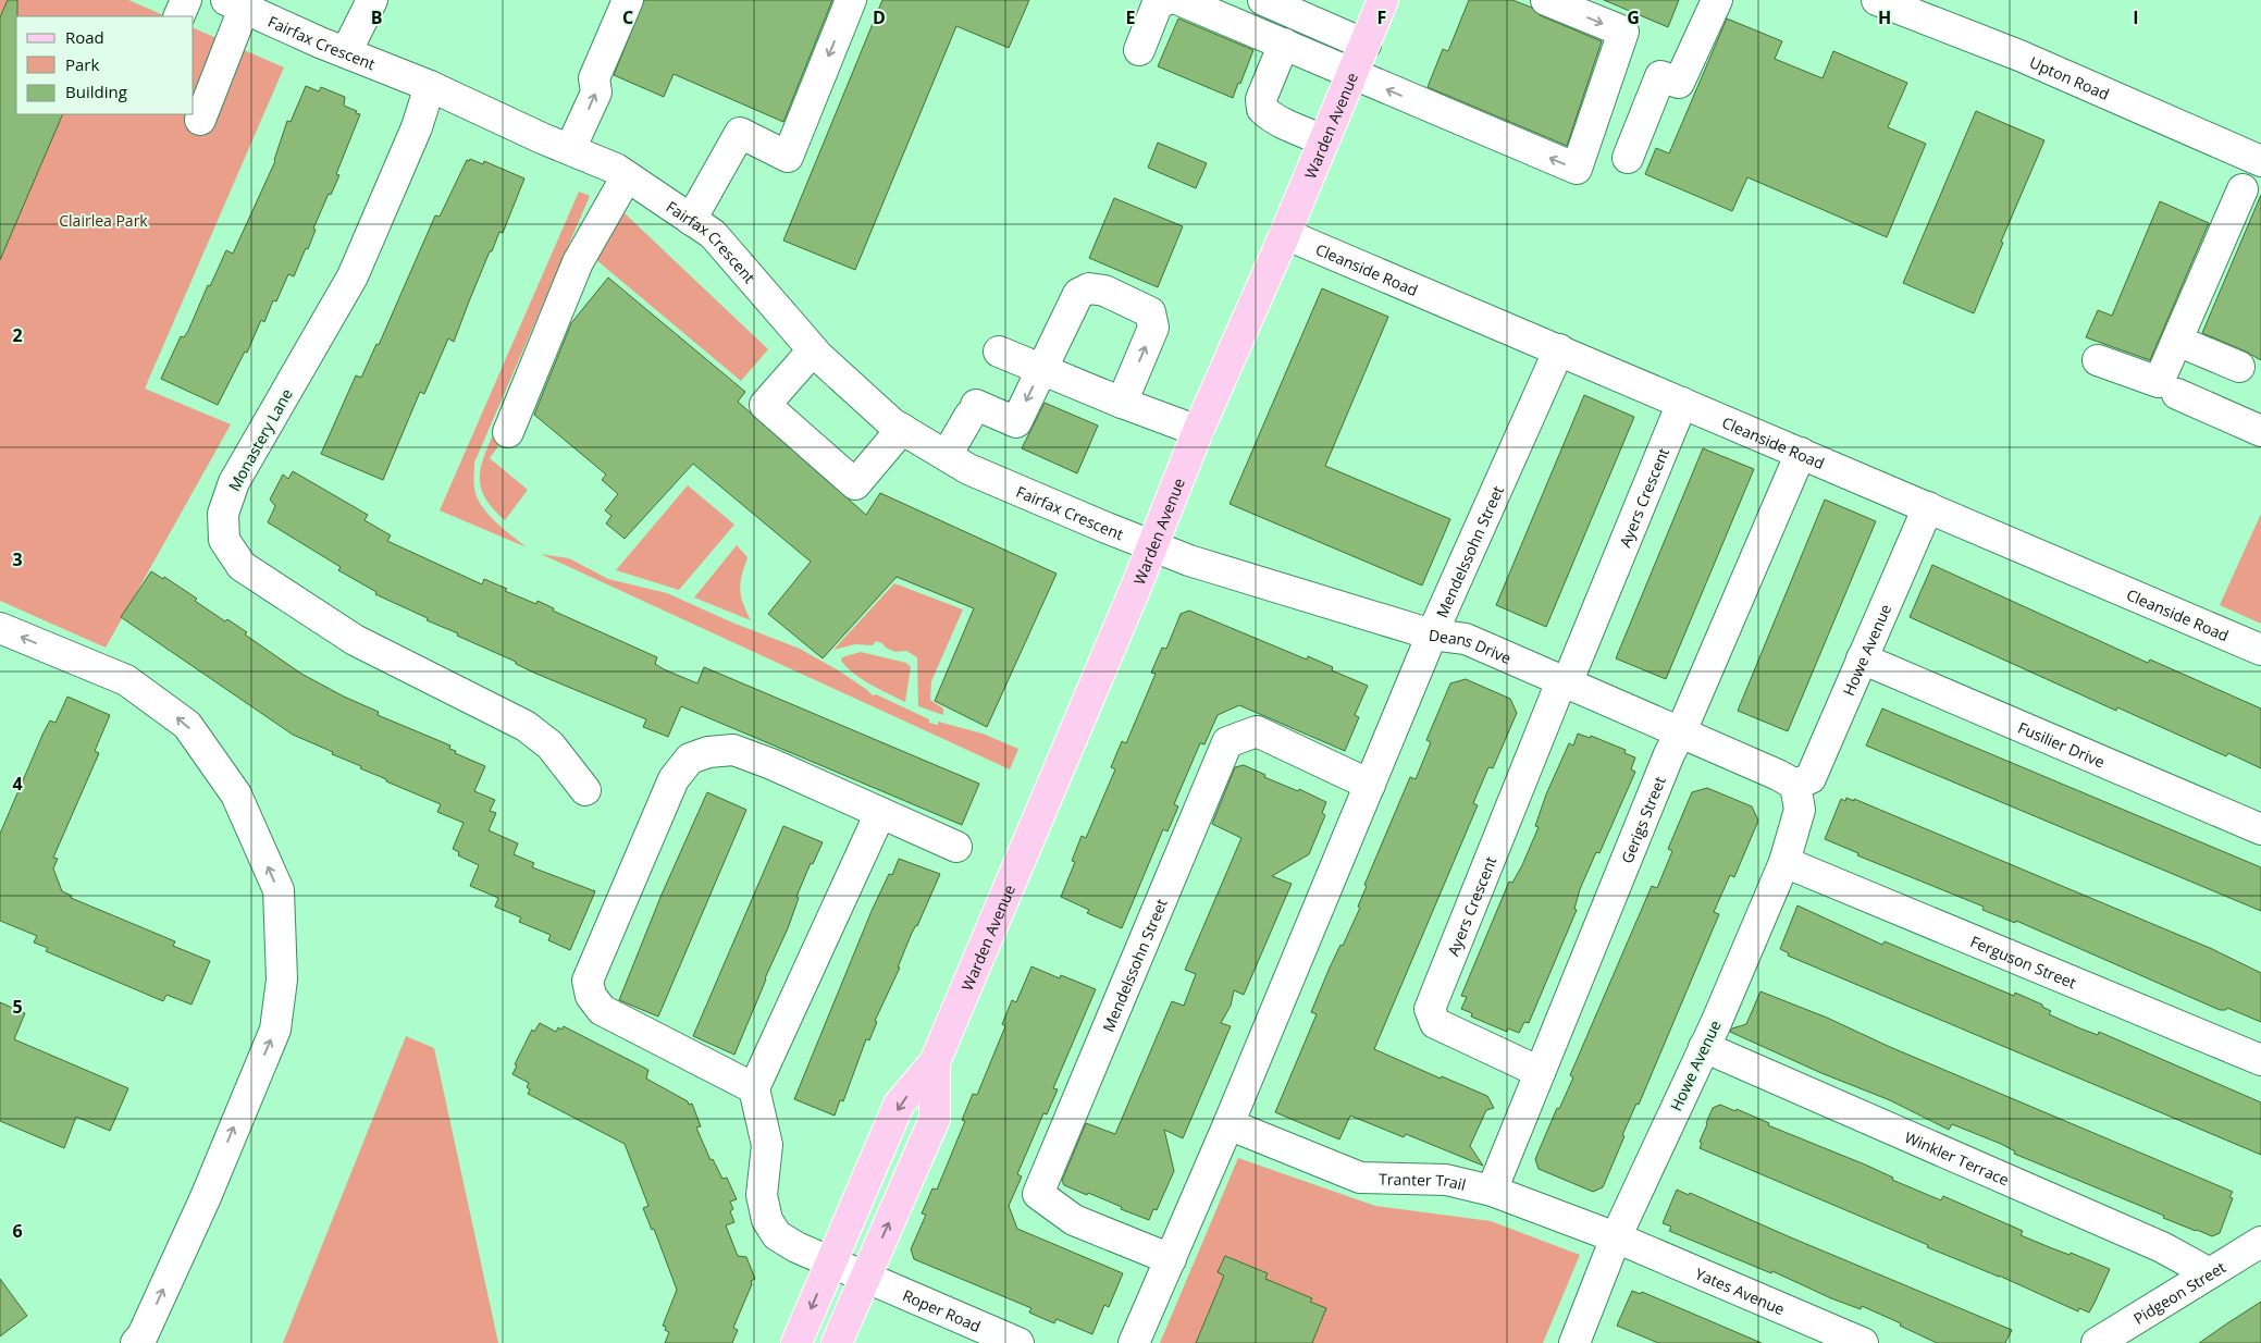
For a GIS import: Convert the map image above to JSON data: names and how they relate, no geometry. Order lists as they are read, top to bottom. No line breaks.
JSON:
{"streets":{"main road":["Warden Avenue"],"street":["Fairfax Crescent","Upton Road","Cleanside Road","Monastery Lane","Ayers Crescent","Mendelssohn Street","Deans Drive","Howe Avenue","Fusilier Drive","Gerigs Street","Ferguson Street","Winkler Terrace","Tranter Trail","Yates Avenue","Pidgeon Street","Roper Road"]},"crossings":[["Fairfax Crescent","Warden Avenue"],["Fairfax Crescent","Monastery Lane"],["Fairfax Crescent","Deans Drive"],["Warden Avenue","Cleanside Road"],["Warden Avenue","Deans Drive"],["Warden Avenue","Roper Road"],["Cleanside Road","Ayers Crescent"],["Cleanside Road","Mendelssohn Street"],["Cleanside Road","Howe Avenue"],["Cleanside Road","Gerigs Street"],["Ayers Crescent","Deans Drive"],["Ayers Crescent","Gerigs Street"],["Mendelssohn Street","Deans Drive"],["Mendelssohn Street","Tranter Trail"],["Deans Drive","Howe Avenue"],["Deans Drive","Gerigs Street"],["Howe Avenue","Fusilier Drive"],["Howe Avenue","Ferguson Street"],["Howe Avenue","Winkler Terrace"],["Howe Avenue","Tranter Trail"],["Howe Avenue","Yates Avenue"],["Gerigs Street","Tranter Trail"],["Winkler Terrace","Pidgeon Street"],["Tranter Trail","Yates Avenue"]],"parks":["Clairlea Park"],"legend":["Road","Park","Building"],"grid":{"columns":["B","C","D","E","F","G","H","I"],"rows":["2","3","4","5","6"]}}
